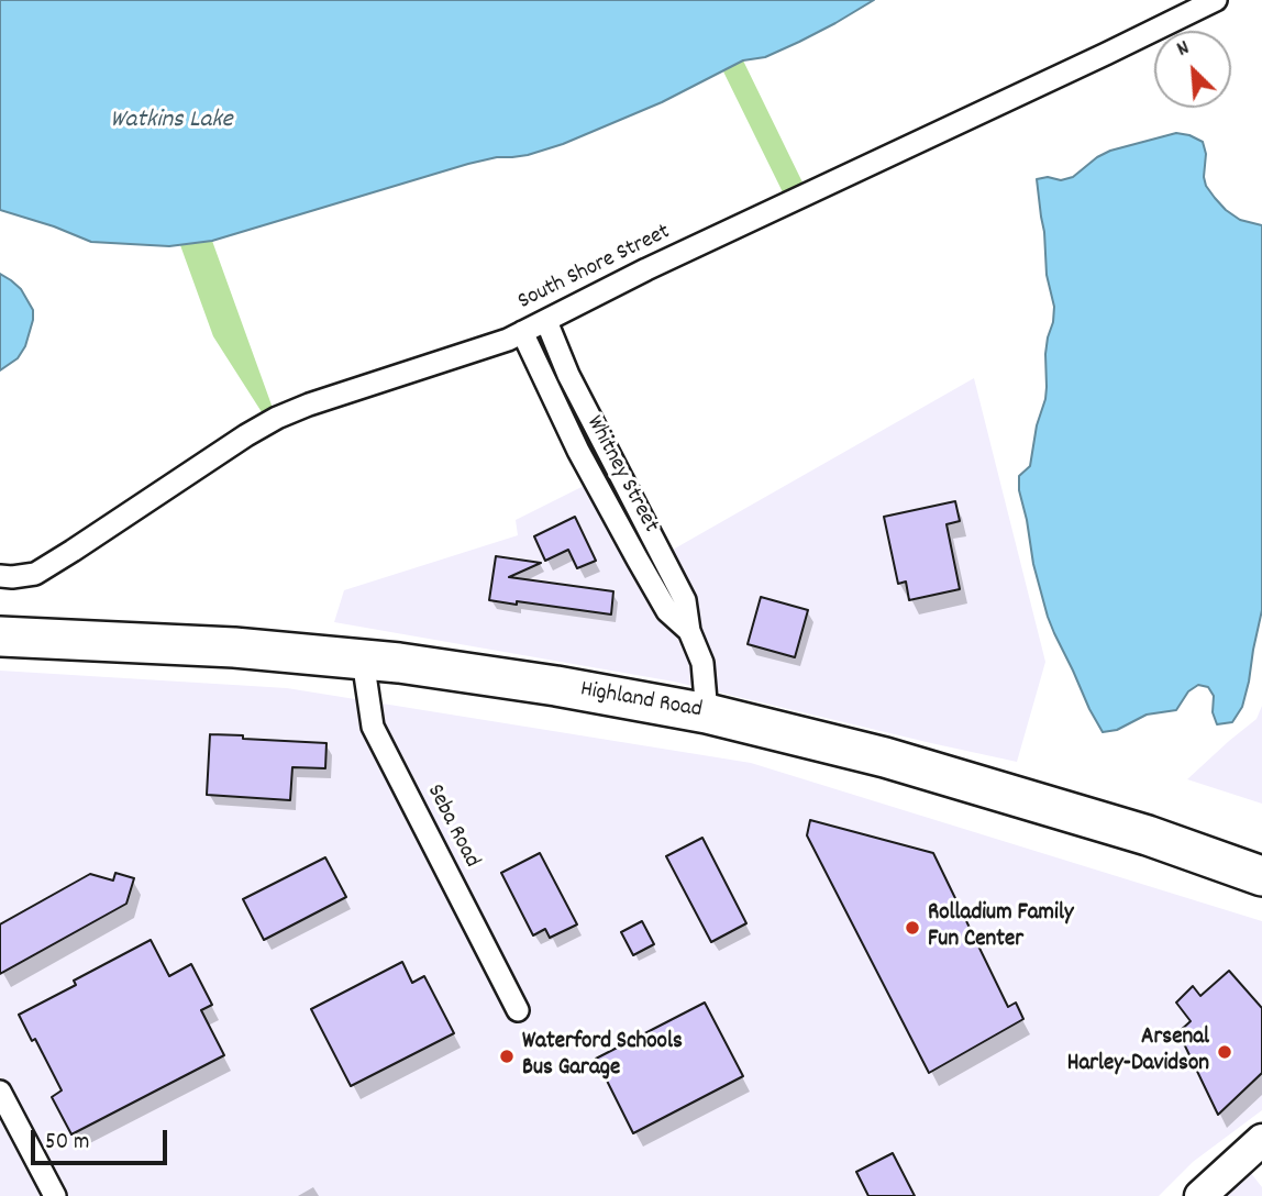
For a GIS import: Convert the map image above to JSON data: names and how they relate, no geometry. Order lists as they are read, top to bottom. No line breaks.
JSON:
{"streets":{"highway":["Highland Road"],"street":["South Shore Street","Whitney Street","Seba Road"]},"crossings":[["South Shore Street","Whitney Street"],["Whitney Street","Highland Road"],["Highland Road","Seba Road"]],"water":["Watkins Lake"],"places":["Rolladium Family Fun Center","Arsenal Harley-Davidson","Waterford Schools Bus Garage"],"scale_bar":"50 m","north":"top left"}
